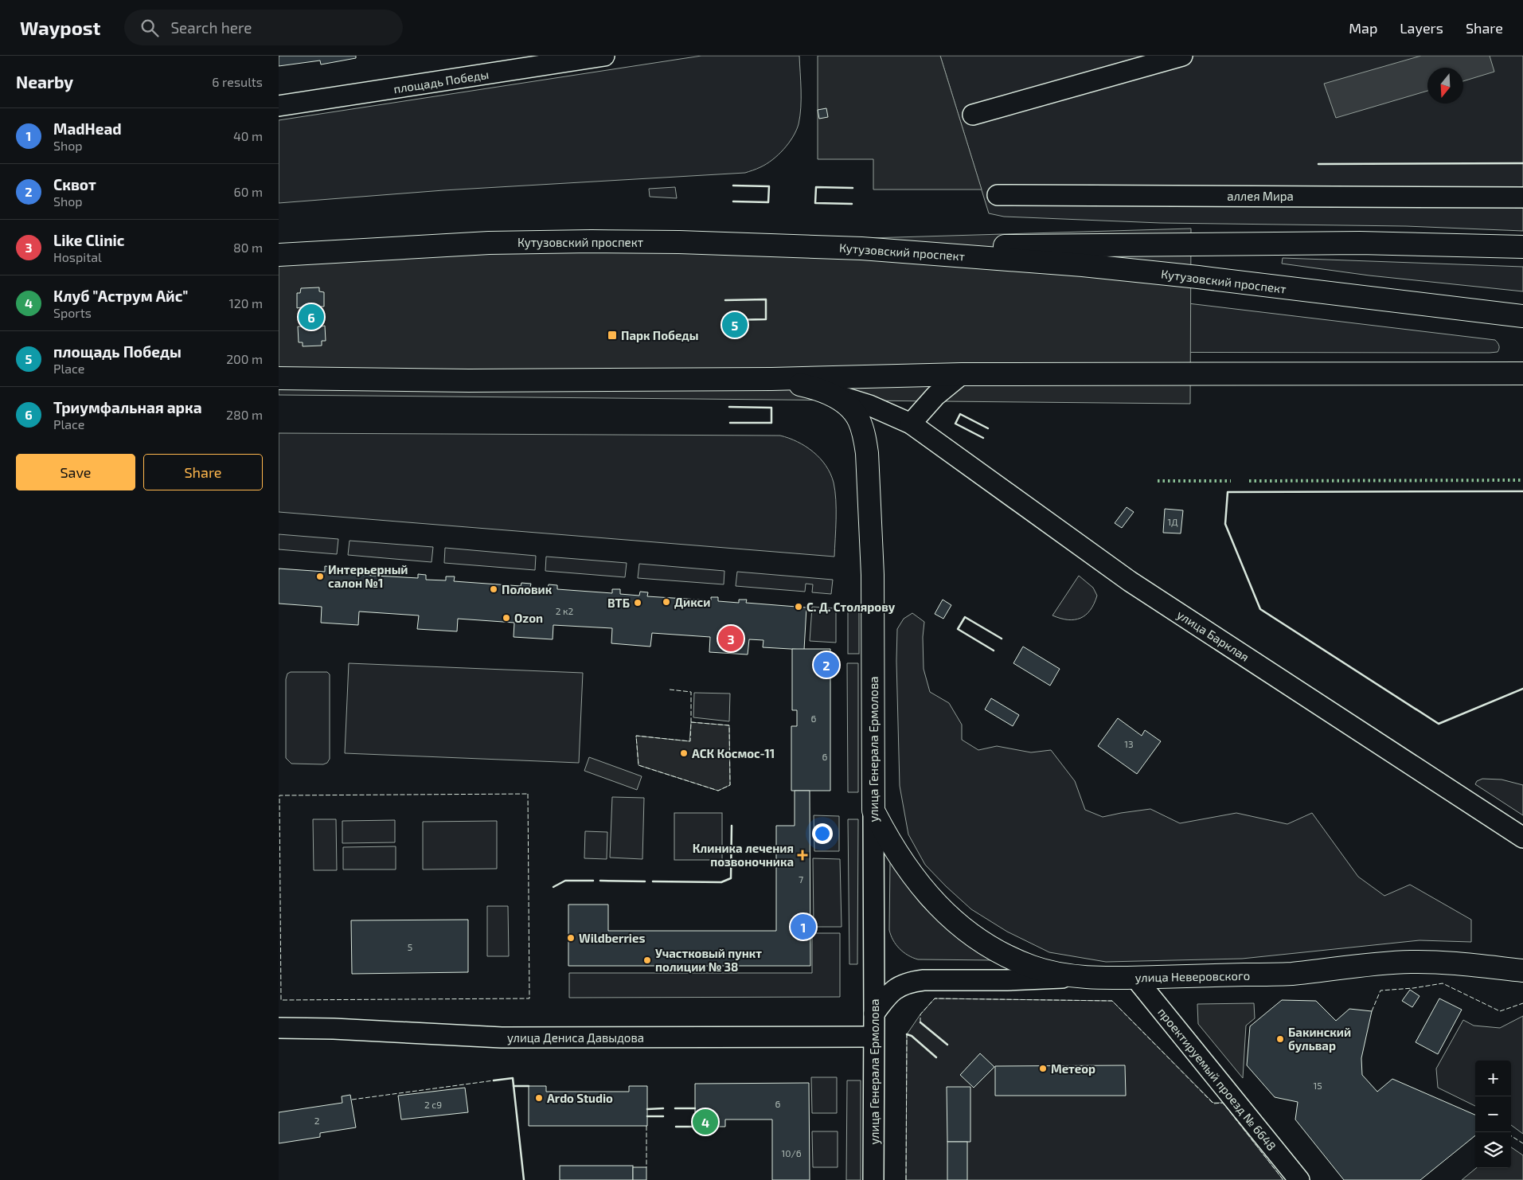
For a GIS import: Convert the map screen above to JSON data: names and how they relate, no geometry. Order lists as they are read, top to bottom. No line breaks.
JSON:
{"streets":{"main road":["Кутузовский проспект","улица Генерала Ермолова","улица Неверовского"],"street":["площадь Победы","аллея Мира","улица Барклая","улица Дениса Давыдова","проектируемый проезд № 6648"]},"crossings":[["улица Барклая","улица Генерала Ермолова"],["улица Генерала Ермолова","улица Неверовского"],["улица Генерала Ермолова","улица Дениса Давыдова"],["улица Неверовского","проектируемый проезд № 6648"]],"places":{"transit":["Парк Победы"],"other":["Интерьерный салон №1","Половик","Дикси","ВТБ","С. Д. Столярову","Ozon","АСК Космос-11","Wildberries","Участковый пункт полиции № 38","Бакинский бульвар","Метеор","Ardo Studio"],"health":["Клиника лечения позвоночника"]},"house_numbers":["1Д","2 к2","6","13","6","7","5","15","6","2 с9","2","10/6"],"north":"bottom","page":{"header":"Waypost","search":"Search here","nav":["Map","Layers","Share"],"heading":["Nearby","6 results"],"list":[{"mark":"1","name":"MadHead","note":"Shop","value":"40 m"},{"mark":"2","name":"Сквот","note":"Shop","value":"60 m"},{"mark":"3","name":"Like Clinic","note":"Hospital","value":"80 m"},{"mark":"4","name":"Клуб \"Аструм Айс\"","note":"Sports","value":"120 m"},{"mark":"5","name":"площадь Победы","note":"Place","value":"200 m"},{"mark":"6","name":"Триумфальная арка","note":"Place","value":"280 m"}],"pins":["6","5","3","2","1","4"],"buttons":["Save","Share"],"map_buttons":["+","−"]}}
